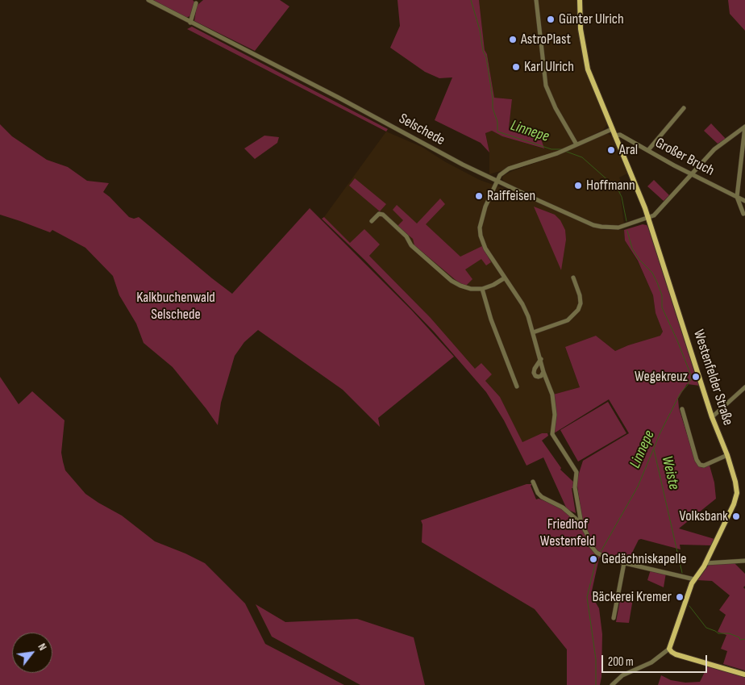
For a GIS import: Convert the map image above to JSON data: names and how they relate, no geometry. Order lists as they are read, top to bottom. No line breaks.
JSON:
{"streets":{"main road":["Westenfelder Straße"],"street":["Selschede","Großer Bruch"]},"crossings":[["Selschede","Westenfelder Straße"],["Großer Bruch","Westenfelder Straße"]],"water":["Linnepe","Weiste"],"parks":["Kalkbuchenwald Selschede","Friedhof Westenfeld"],"places":["Günter Ulrich","AstroPlast","Karl Ulrich","Aral","Hoffmann","Raiffeisen","Wegekreuz","Volksbank","Gedächniskapelle","Bäckerei Kremer"],"scale_bar":"200 m","north":"top right"}
